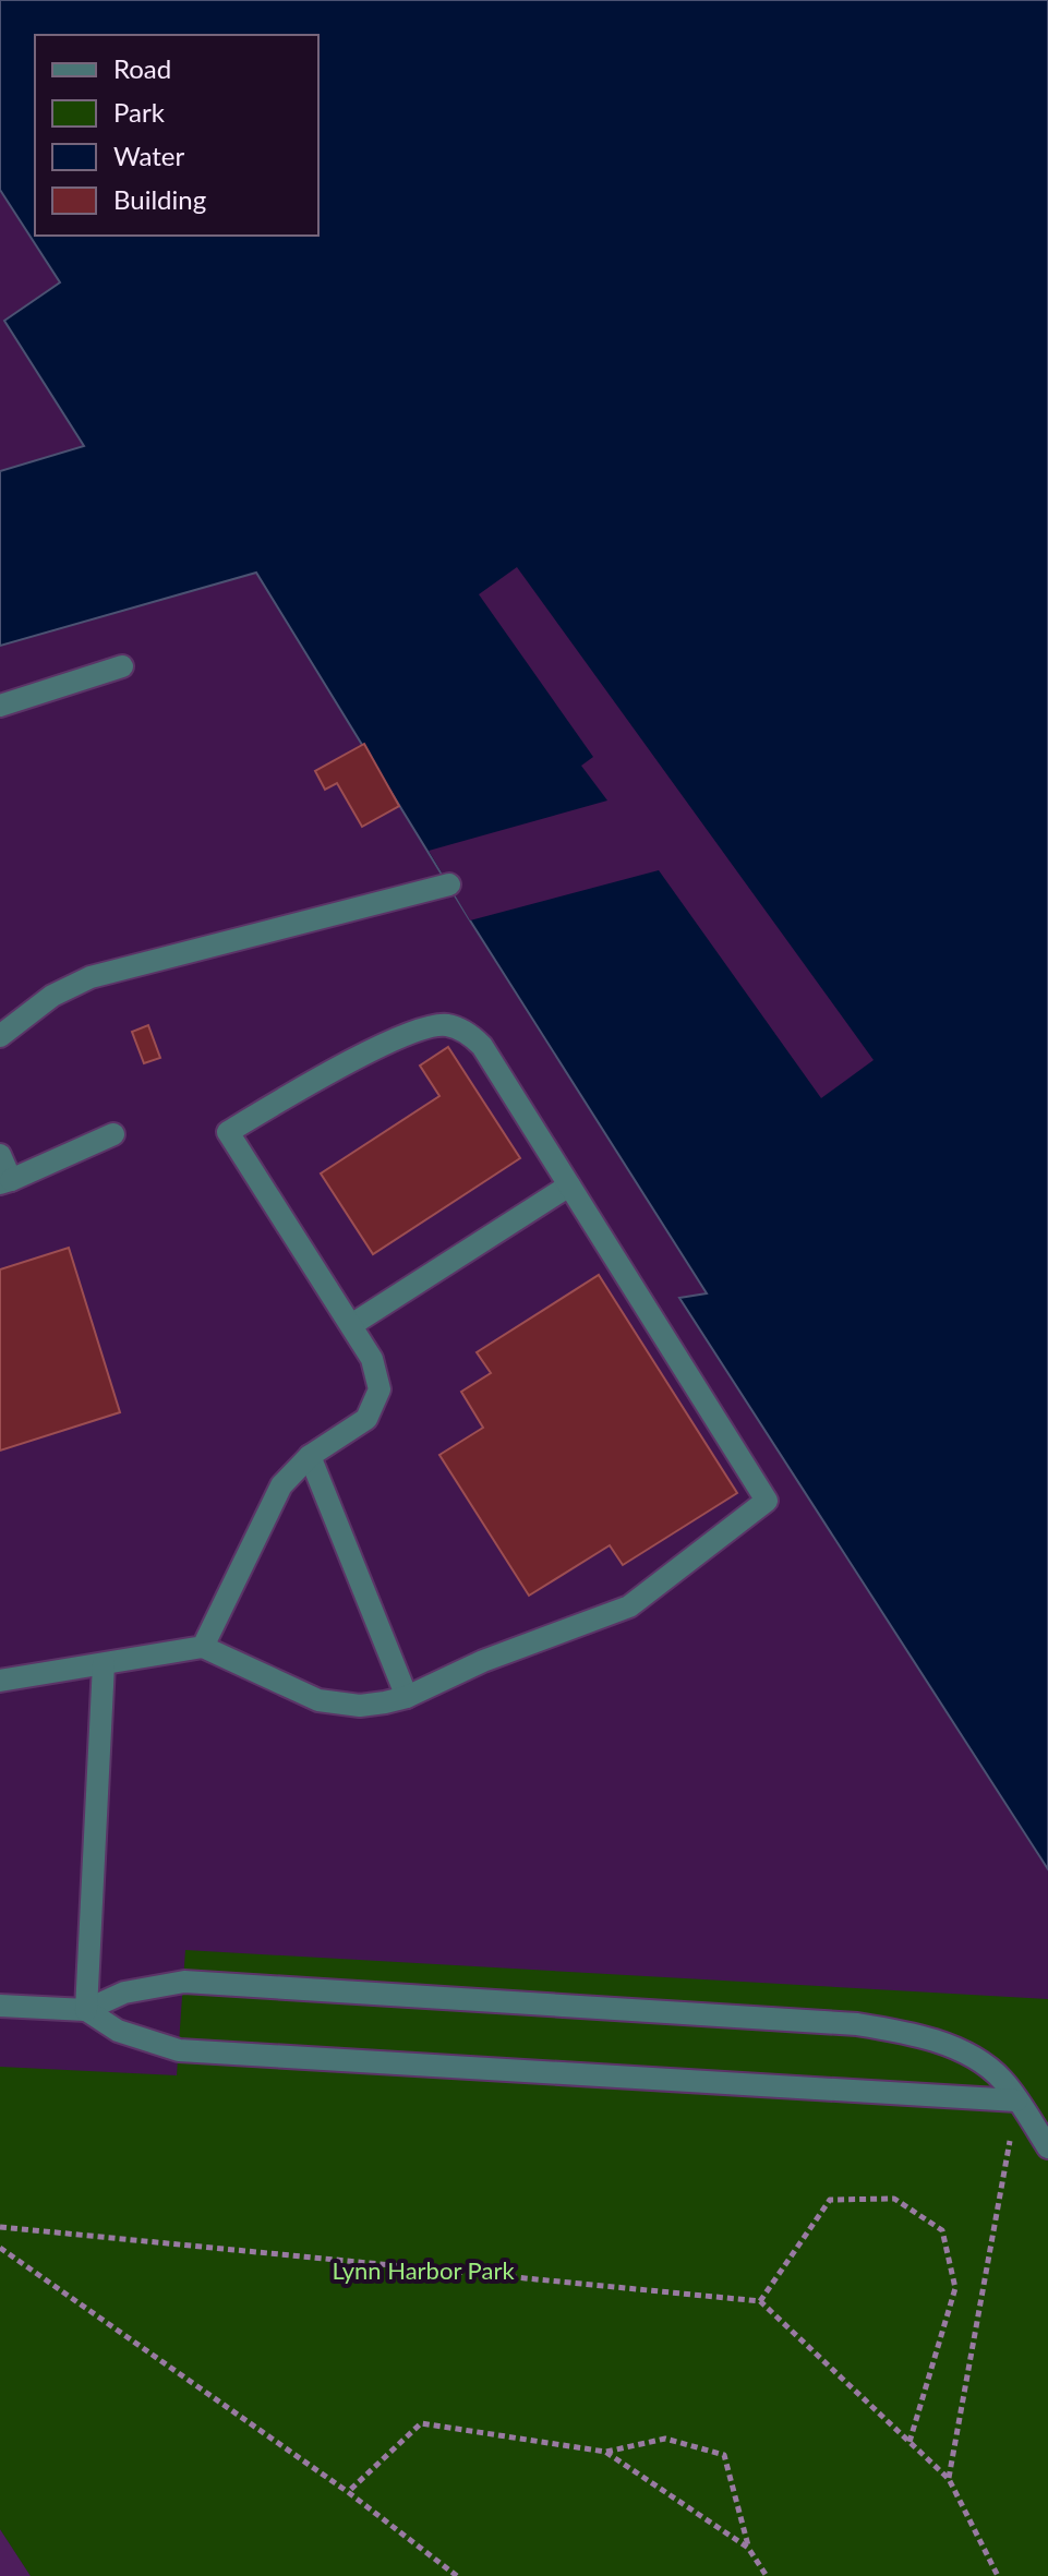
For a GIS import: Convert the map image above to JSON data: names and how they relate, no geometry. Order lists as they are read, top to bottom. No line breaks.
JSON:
{"parks":["Lynn Harbor Park"],"legend":["Road","Park","Water","Building"]}
